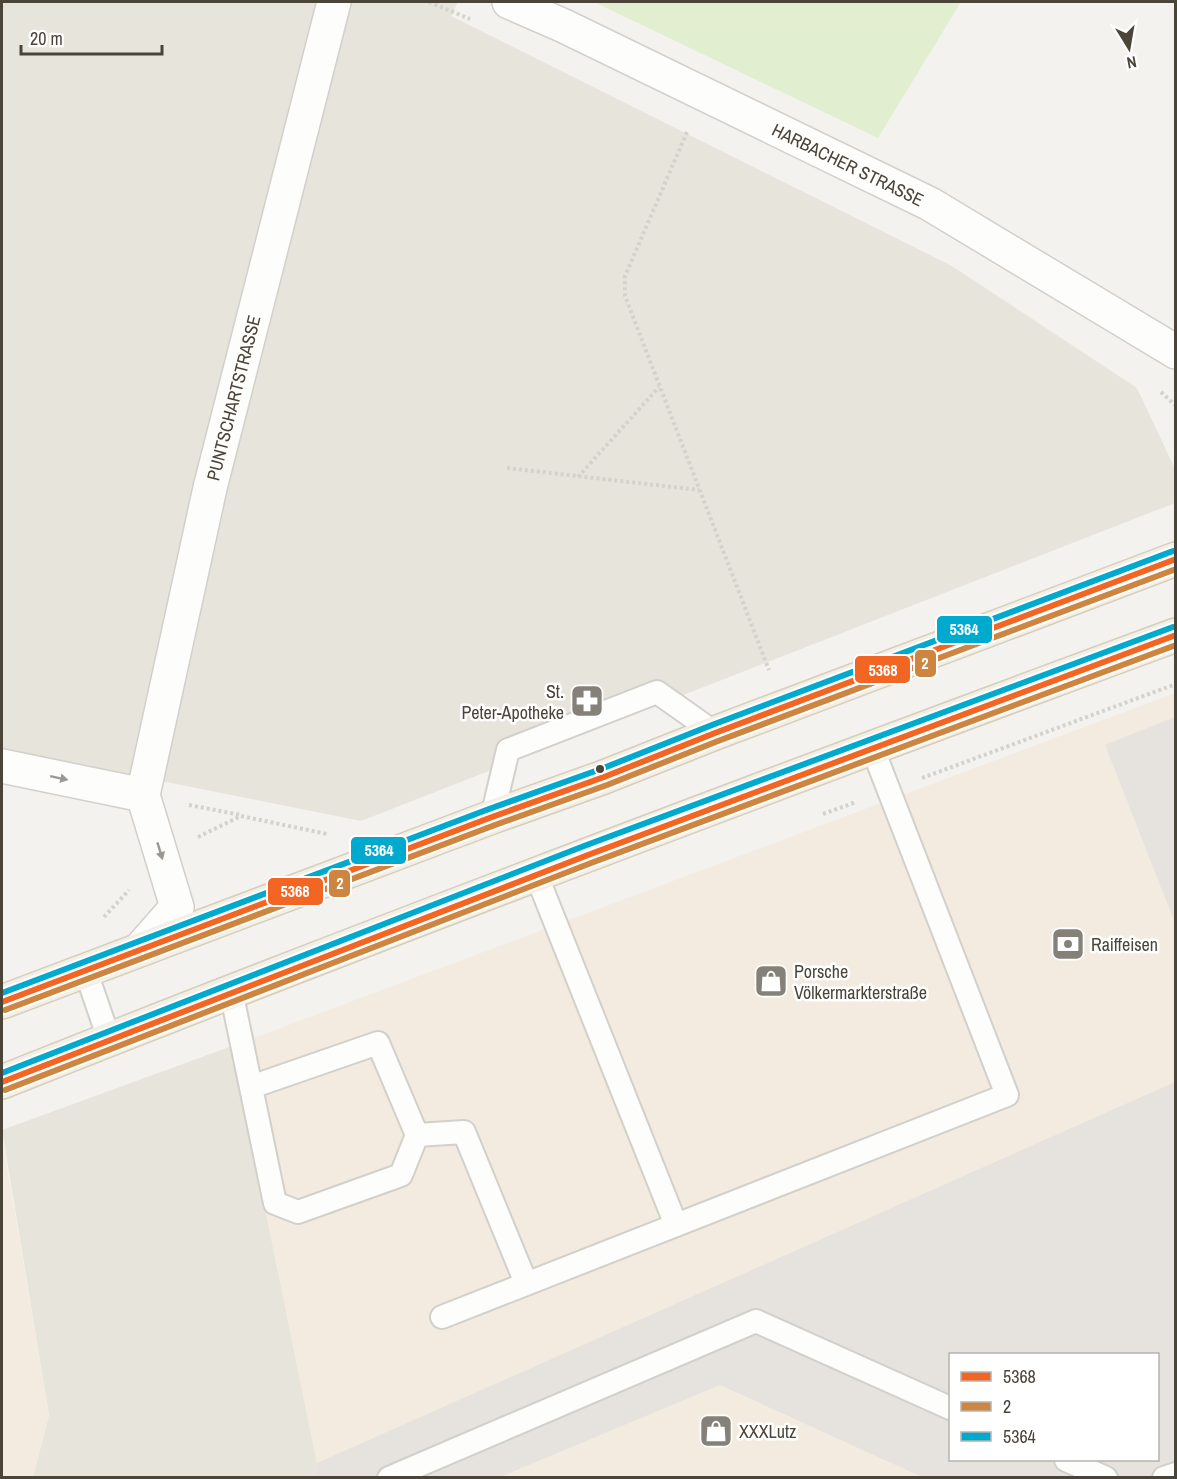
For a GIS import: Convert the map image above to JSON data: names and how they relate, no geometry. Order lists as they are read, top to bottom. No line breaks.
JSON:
{"streets":{"street":["HARBACHER STRASSE","PUNTSCHARTSTRASSE"]},"places":{"pharmacy":["St. Peter-Apotheke"],"bank":["Raiffeisen"],"shop":["Porsche Völkermarkterstraße","XXXLutz"]},"lines":["transit line 5364","transit line 5368","transit line 2"],"legend":["5368","2","5364"],"scale_bar":"20 m","north":"bottom"}
